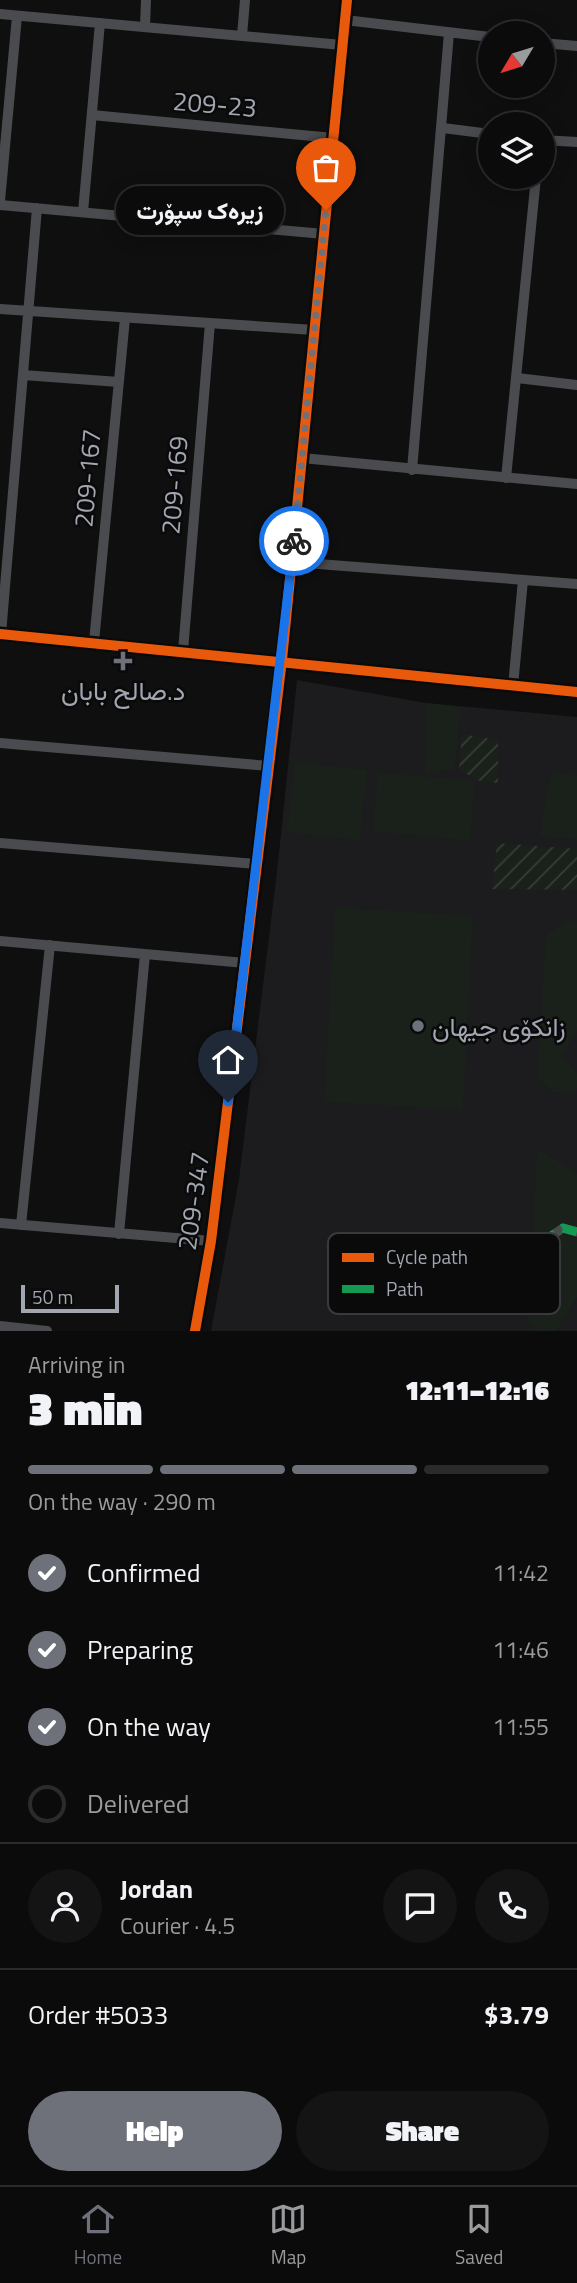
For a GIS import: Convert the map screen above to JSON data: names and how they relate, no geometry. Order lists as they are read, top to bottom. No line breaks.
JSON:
{"streets":{"street":["209-23","209-167","209-169","209-347"]},"crossings":[["209-23","209-347"]],"places":{"other":["زیرەک سپۆرت","زانکۆی جیھان"],"health":["د.صالح بابان"]},"legend":["Cycle path","Path"],"scale_bar":"50 m","north":"bottom left","page":{"bubble":"زیرەک سپۆرت","scale":"50 m","heading":["3 min","Arriving in","12:11–12:16"],"panel":["Jordan","Courier · 4.5","Order #5033","$3.79"],"bar":"On the way · 290 m","list":[["Confirmed","11:42"],["Preparing","11:46"],["On the way","11:55"],"Delivered"],"buttons":["Help","Share"],"tabs":["Home","Map","Saved"]}}
